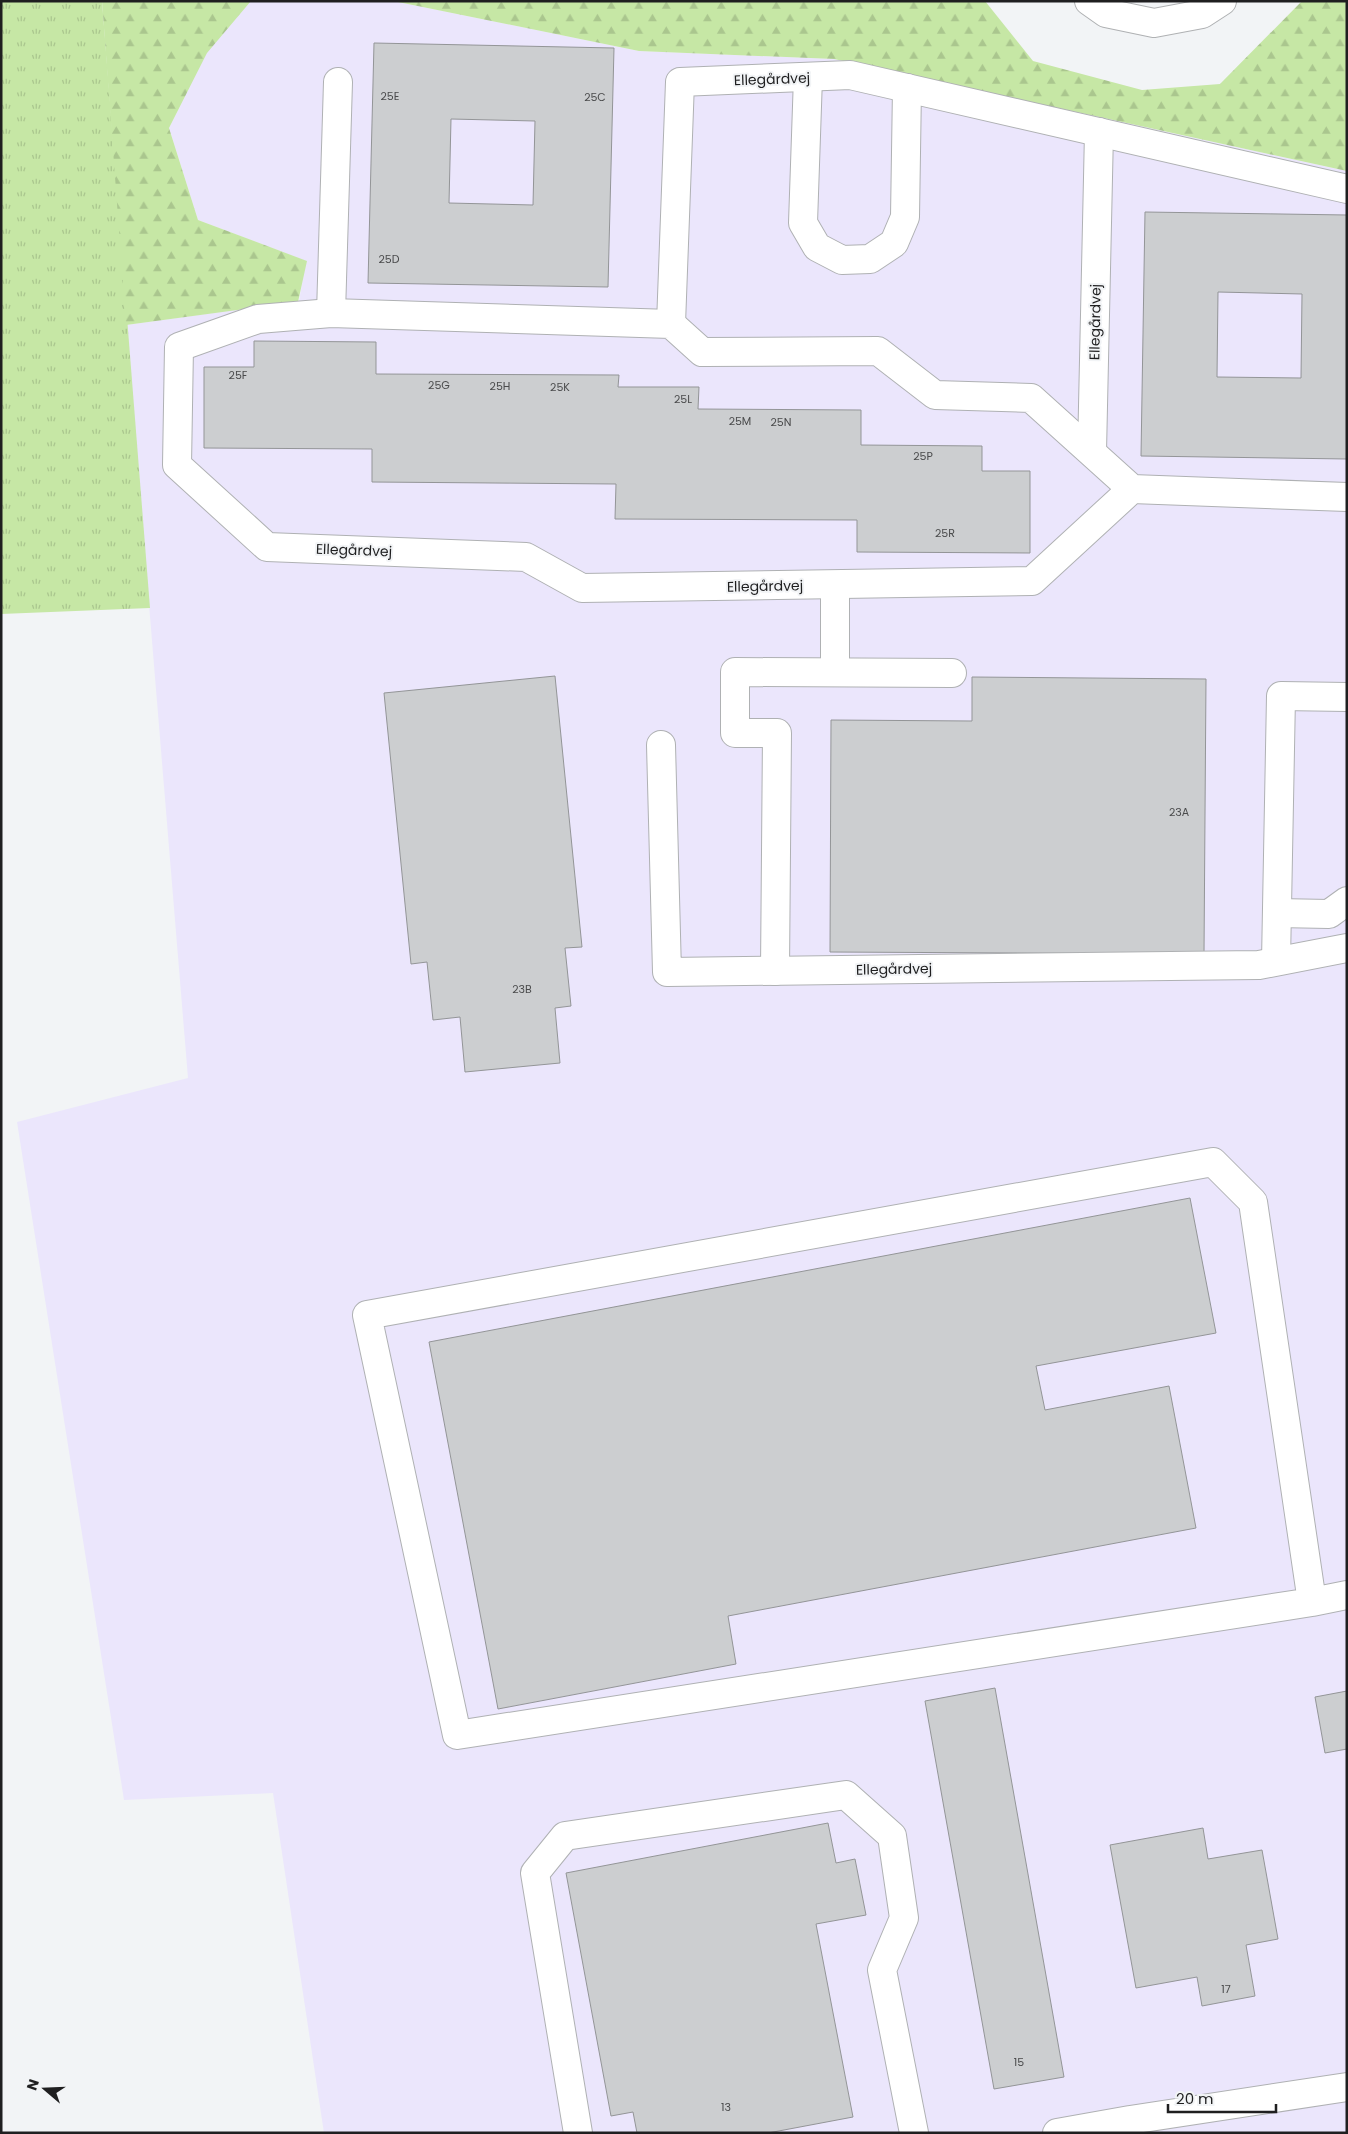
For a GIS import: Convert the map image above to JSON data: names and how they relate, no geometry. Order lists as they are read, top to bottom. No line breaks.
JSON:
{"streets":{"lane":["Ellegårdvej"]},"house_numbers":["25E","25C","25D","25F","25G","25H","25K","25L","25M","25N","25P","25R","23A","23B","17","15","13"],"scale_bar":"20 m","north":"left"}
